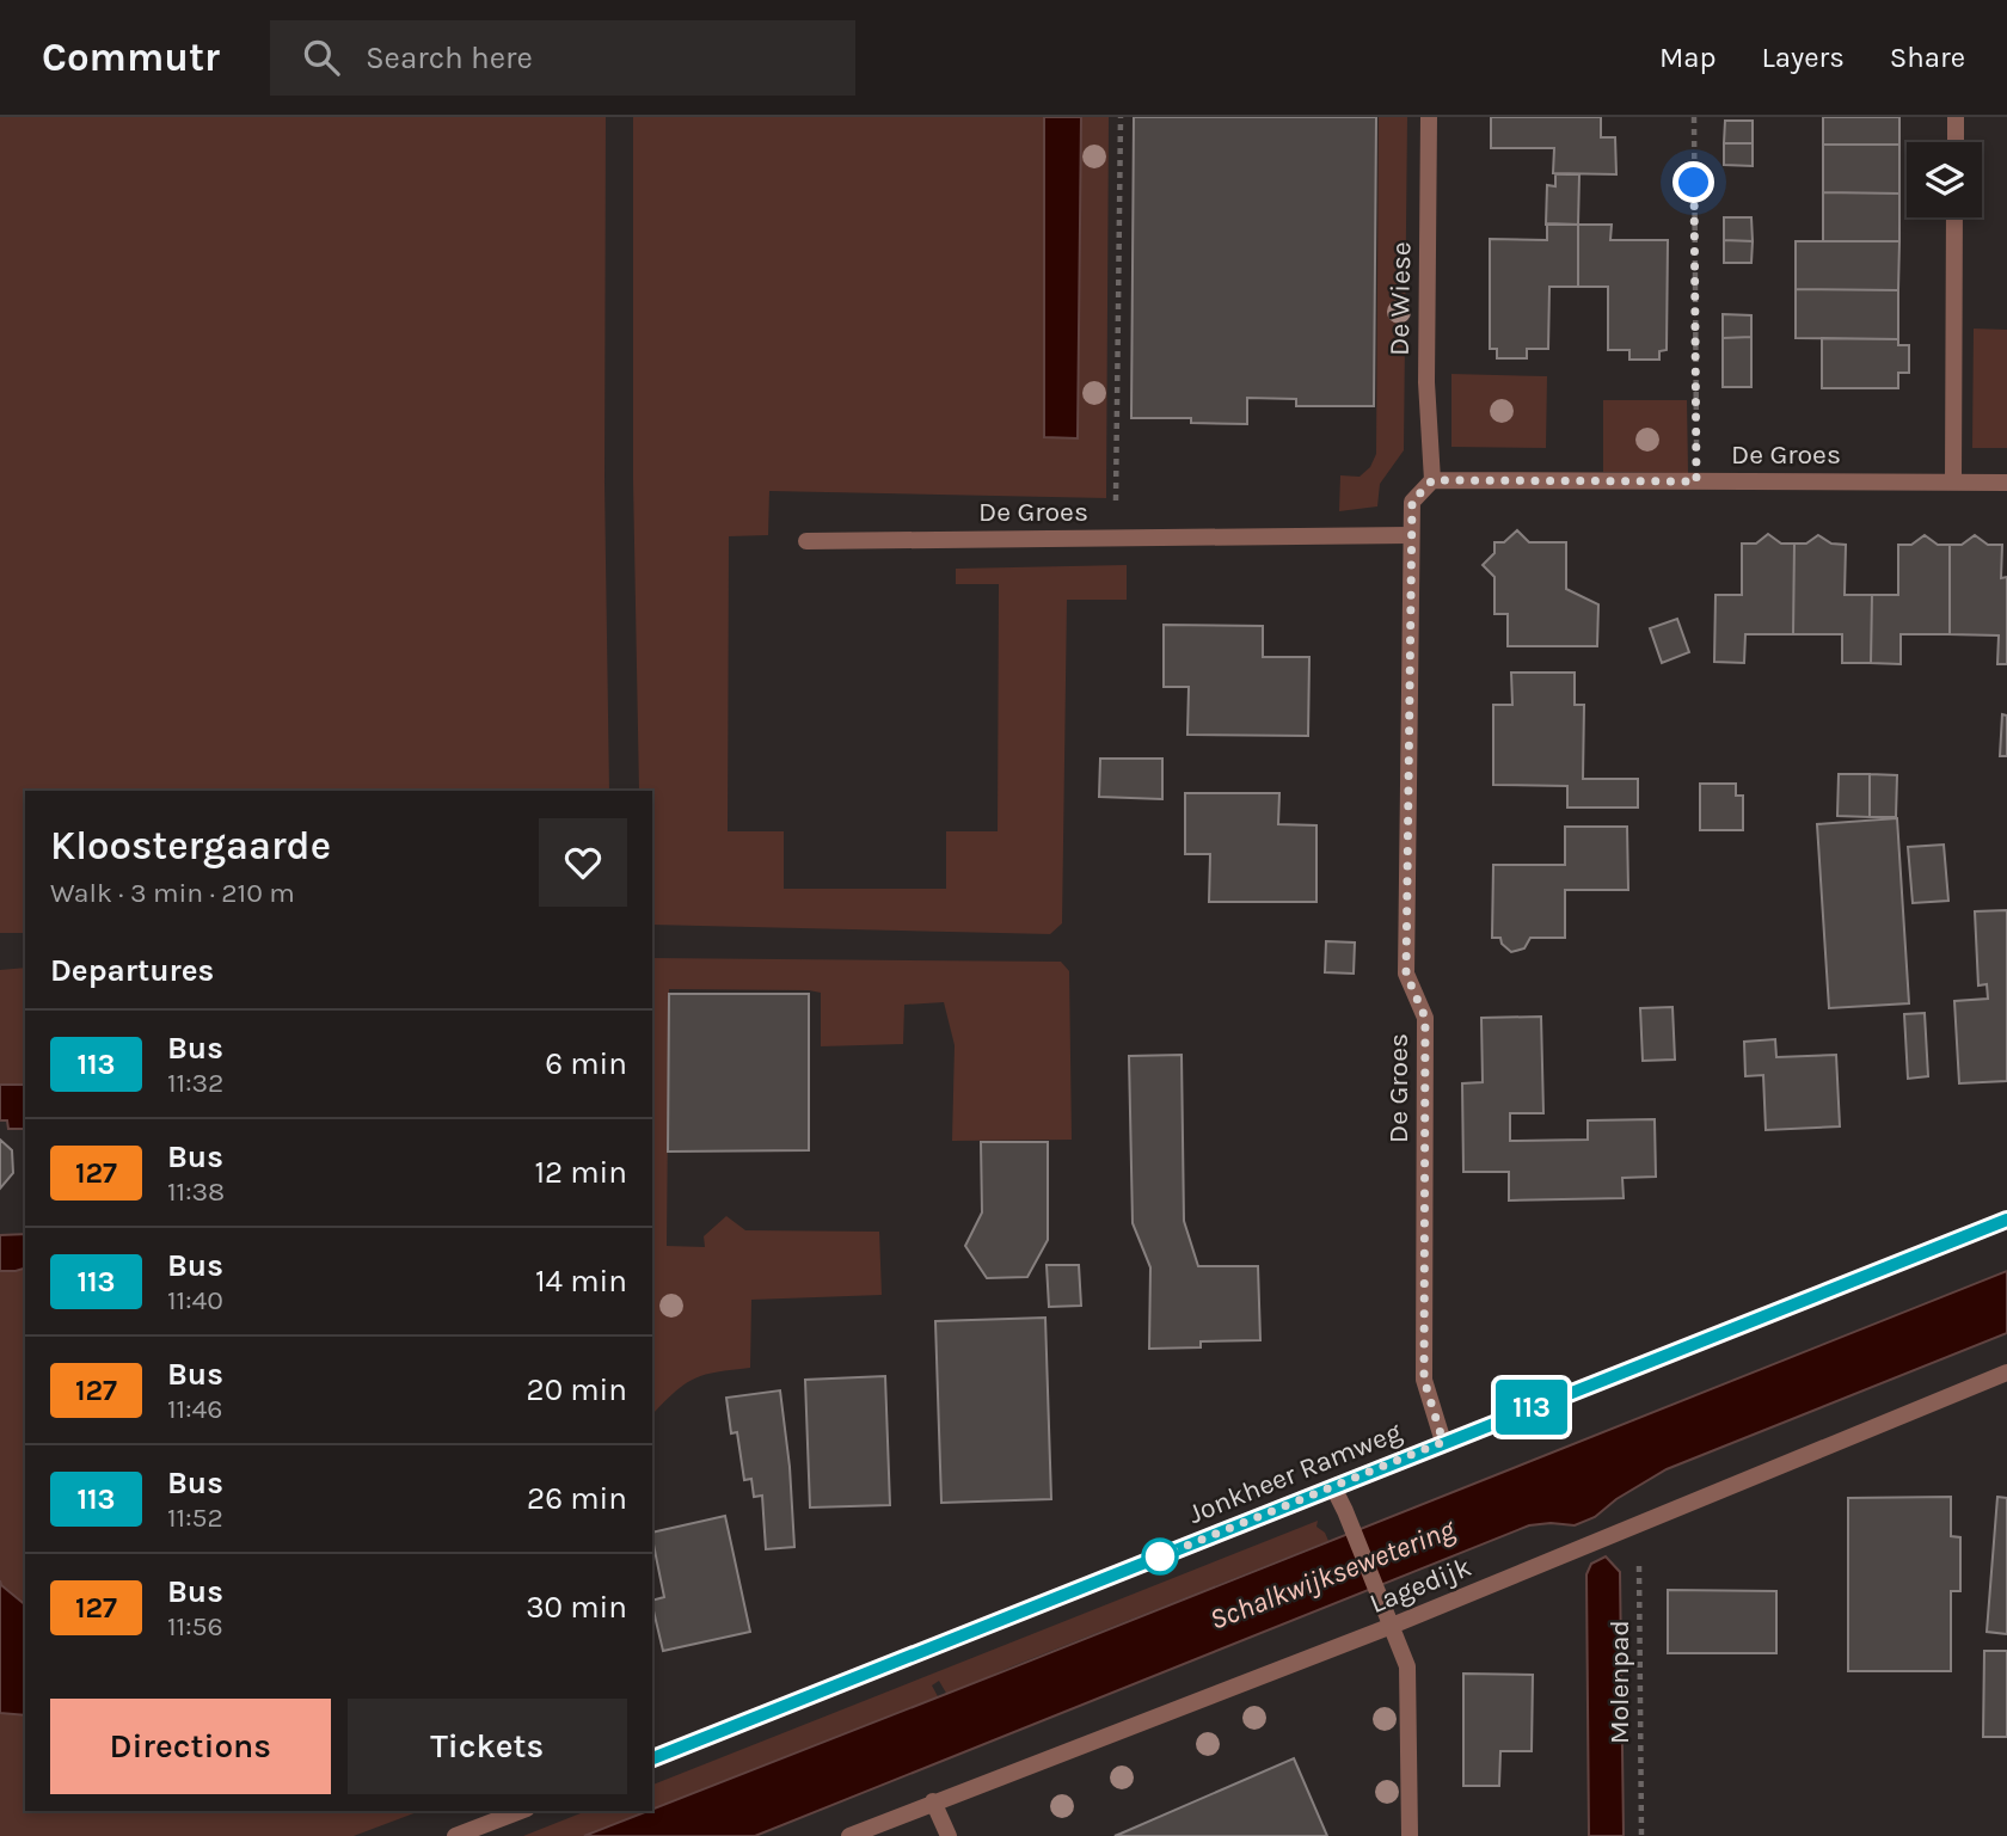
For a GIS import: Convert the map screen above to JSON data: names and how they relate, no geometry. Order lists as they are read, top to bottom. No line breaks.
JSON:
{"streets":{"street":["De Wiese","De Groes","Jonkheer Ramweg","Lagedijk"],"path":["Molenpad"]},"crossings":[["De Wiese","De Groes"],["De Groes","Jonkheer Ramweg"],["Lagedijk","Molenpad"]],"water":["Schalkwijksewetering"],"lines":["bus line 113"],"page":{"header":"Commutr","search":"Search here","nav":["Map","Layers","Share"],"on_map":"113","heading":[["Kloostergaarde","Walk · 3 min · 210 m"],"Departures"],"list":[{"mark":"113","name":"Bus","note":"11:32","value":"6 min"},{"mark":"127","name":"Bus","note":"11:38","value":"12 min"},{"mark":"113","name":"Bus","note":"11:40","value":"14 min"},{"mark":"127","name":"Bus","note":"11:46","value":"20 min"},{"mark":"113","name":"Bus","note":"11:52","value":"26 min"},{"mark":"127","name":"Bus","note":"11:56","value":"30 min"}],"buttons":["Directions","Tickets"]}}
